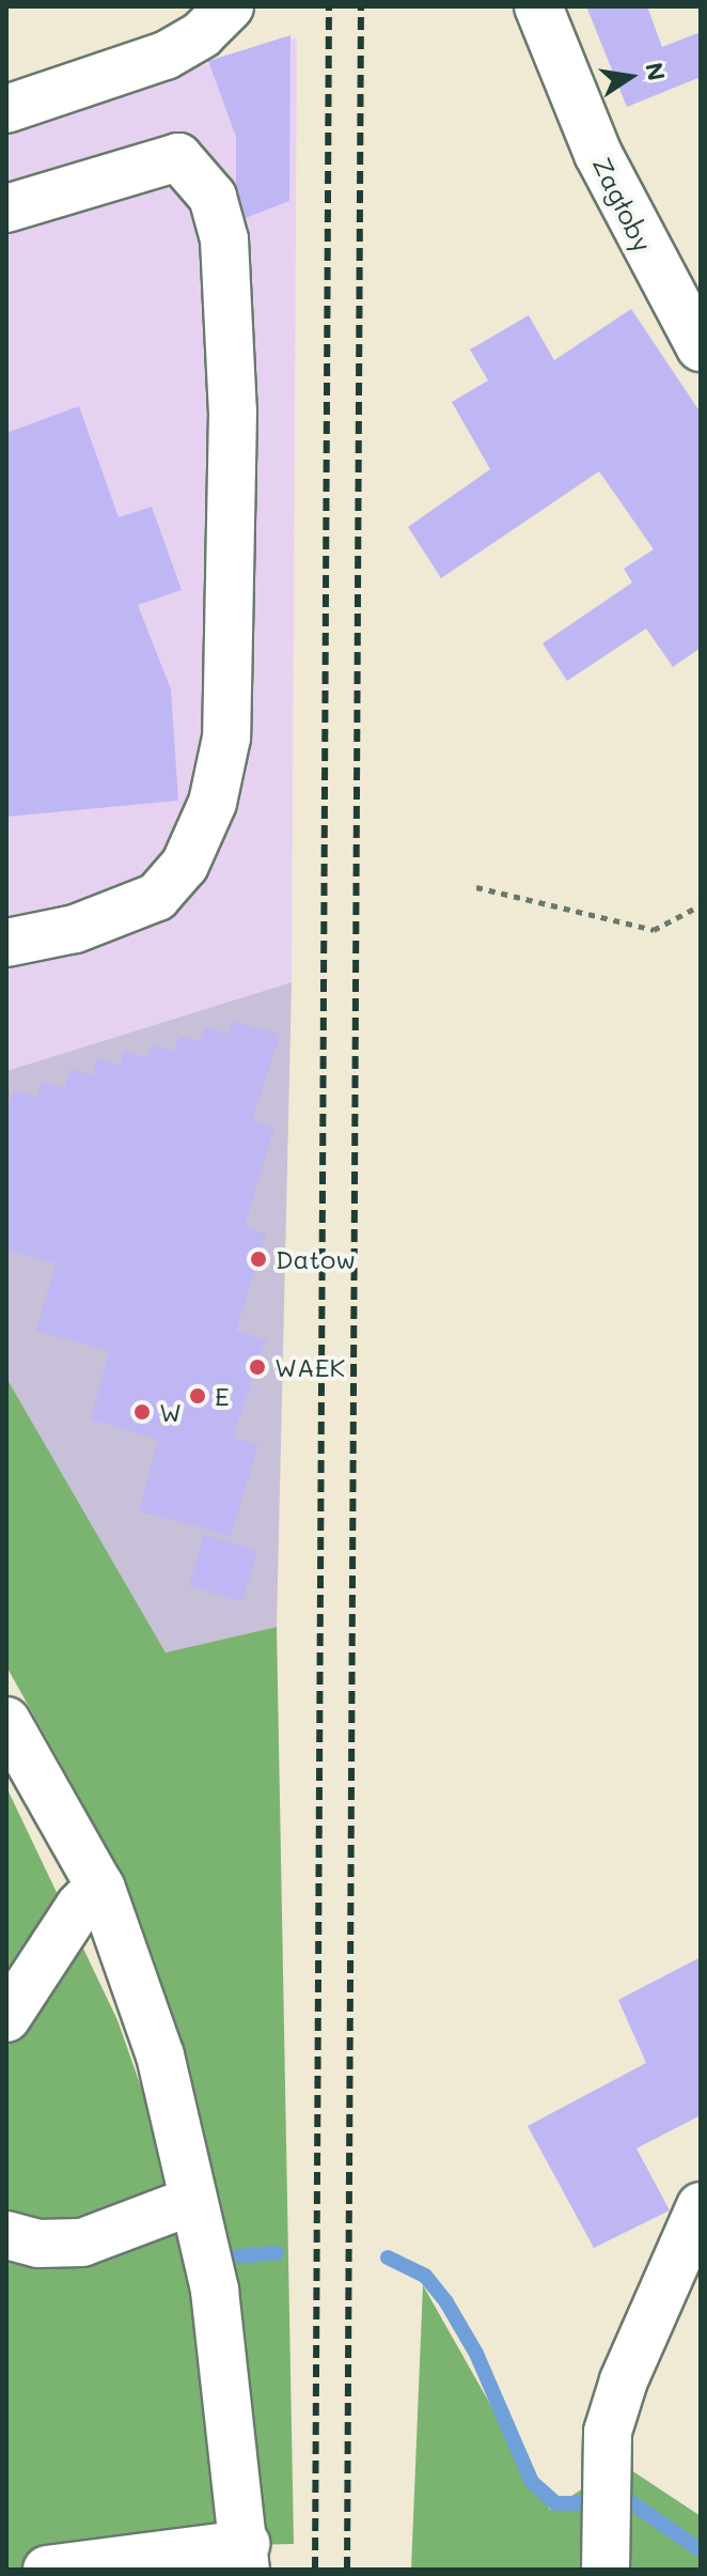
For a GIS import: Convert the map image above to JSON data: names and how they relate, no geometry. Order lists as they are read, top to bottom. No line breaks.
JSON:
{"streets":{"street":["Zagłoby"]},"places":["Datow","WAEK","E","W"],"north":"right"}
